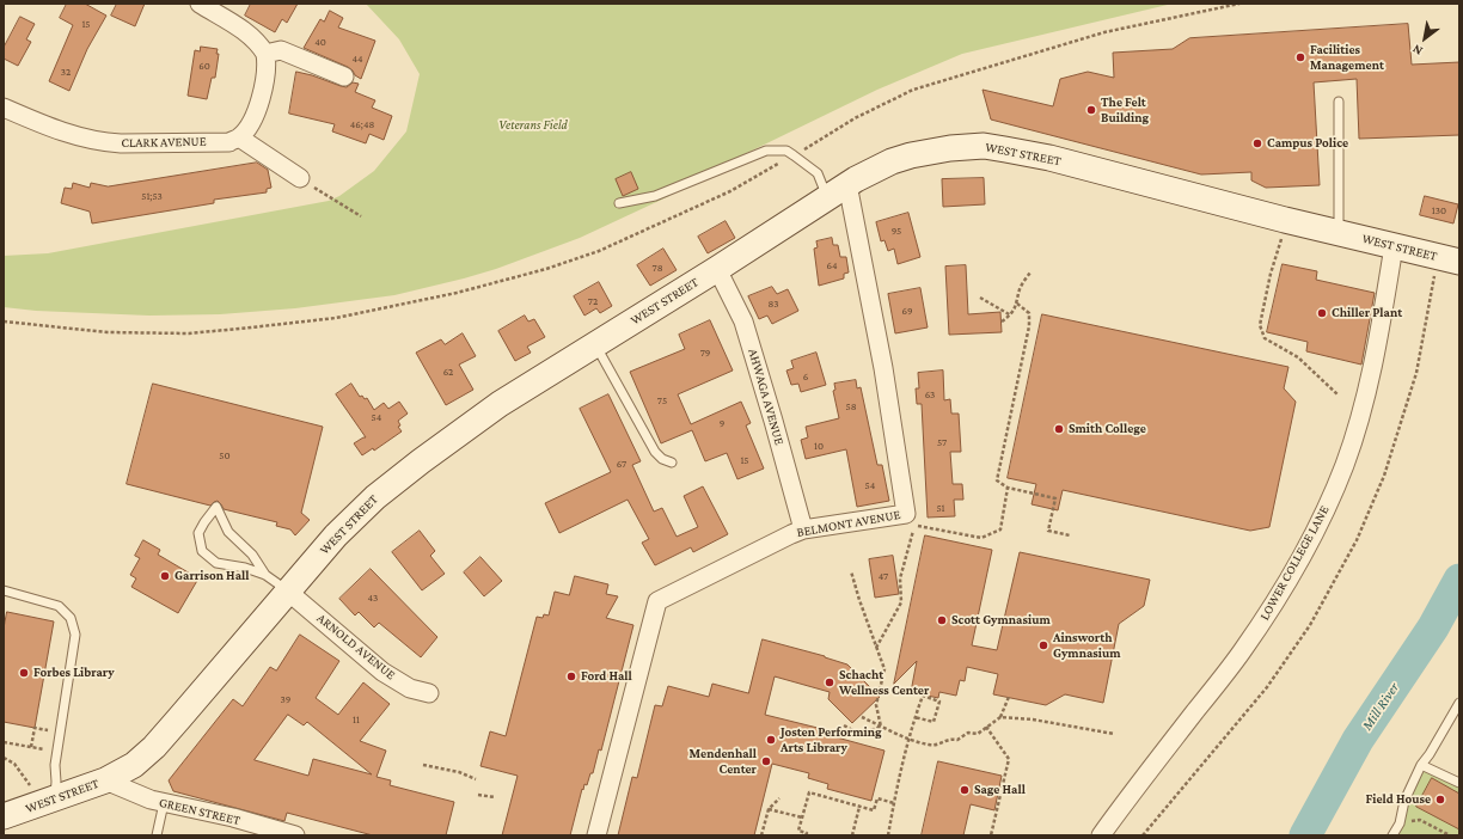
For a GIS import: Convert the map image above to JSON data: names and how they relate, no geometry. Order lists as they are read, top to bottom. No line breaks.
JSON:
{"streets":{"main road":["WEST STREET"],"street":["CLARK AVENUE","AHWAGA AVENUE","BELMONT AVENUE","LOWER COLLEGE LANE","ARNOLD AVENUE","GREEN STREET"]},"crossings":[["WEST STREET","AHWAGA AVENUE"],["WEST STREET","BELMONT AVENUE"],["WEST STREET","LOWER COLLEGE LANE"],["WEST STREET","ARNOLD AVENUE"],["WEST STREET","GREEN STREET"],["AHWAGA AVENUE","BELMONT AVENUE"]],"water":["Mill River"],"parks":["Veterans Field"],"places":["Facilities Management","The Felt Building","Campus Police","Chiller Plant","Smith College","Garrison Hall","Scott Gymnasium","Ainsworth Gymnasium","Forbes Library","Ford Hall","Schacht Wellness Center","Josten Performing Arts Library","Mendenhall Center","Sage Hall","Field House"],"house_numbers":["15","40","44","60","32","46;48","51;53","130","95","64","78","72","83","69","79","62","6","63","75","58","54","9","57","10","50","15","67","54","51","47","43","39","11"],"north":"bottom left"}
